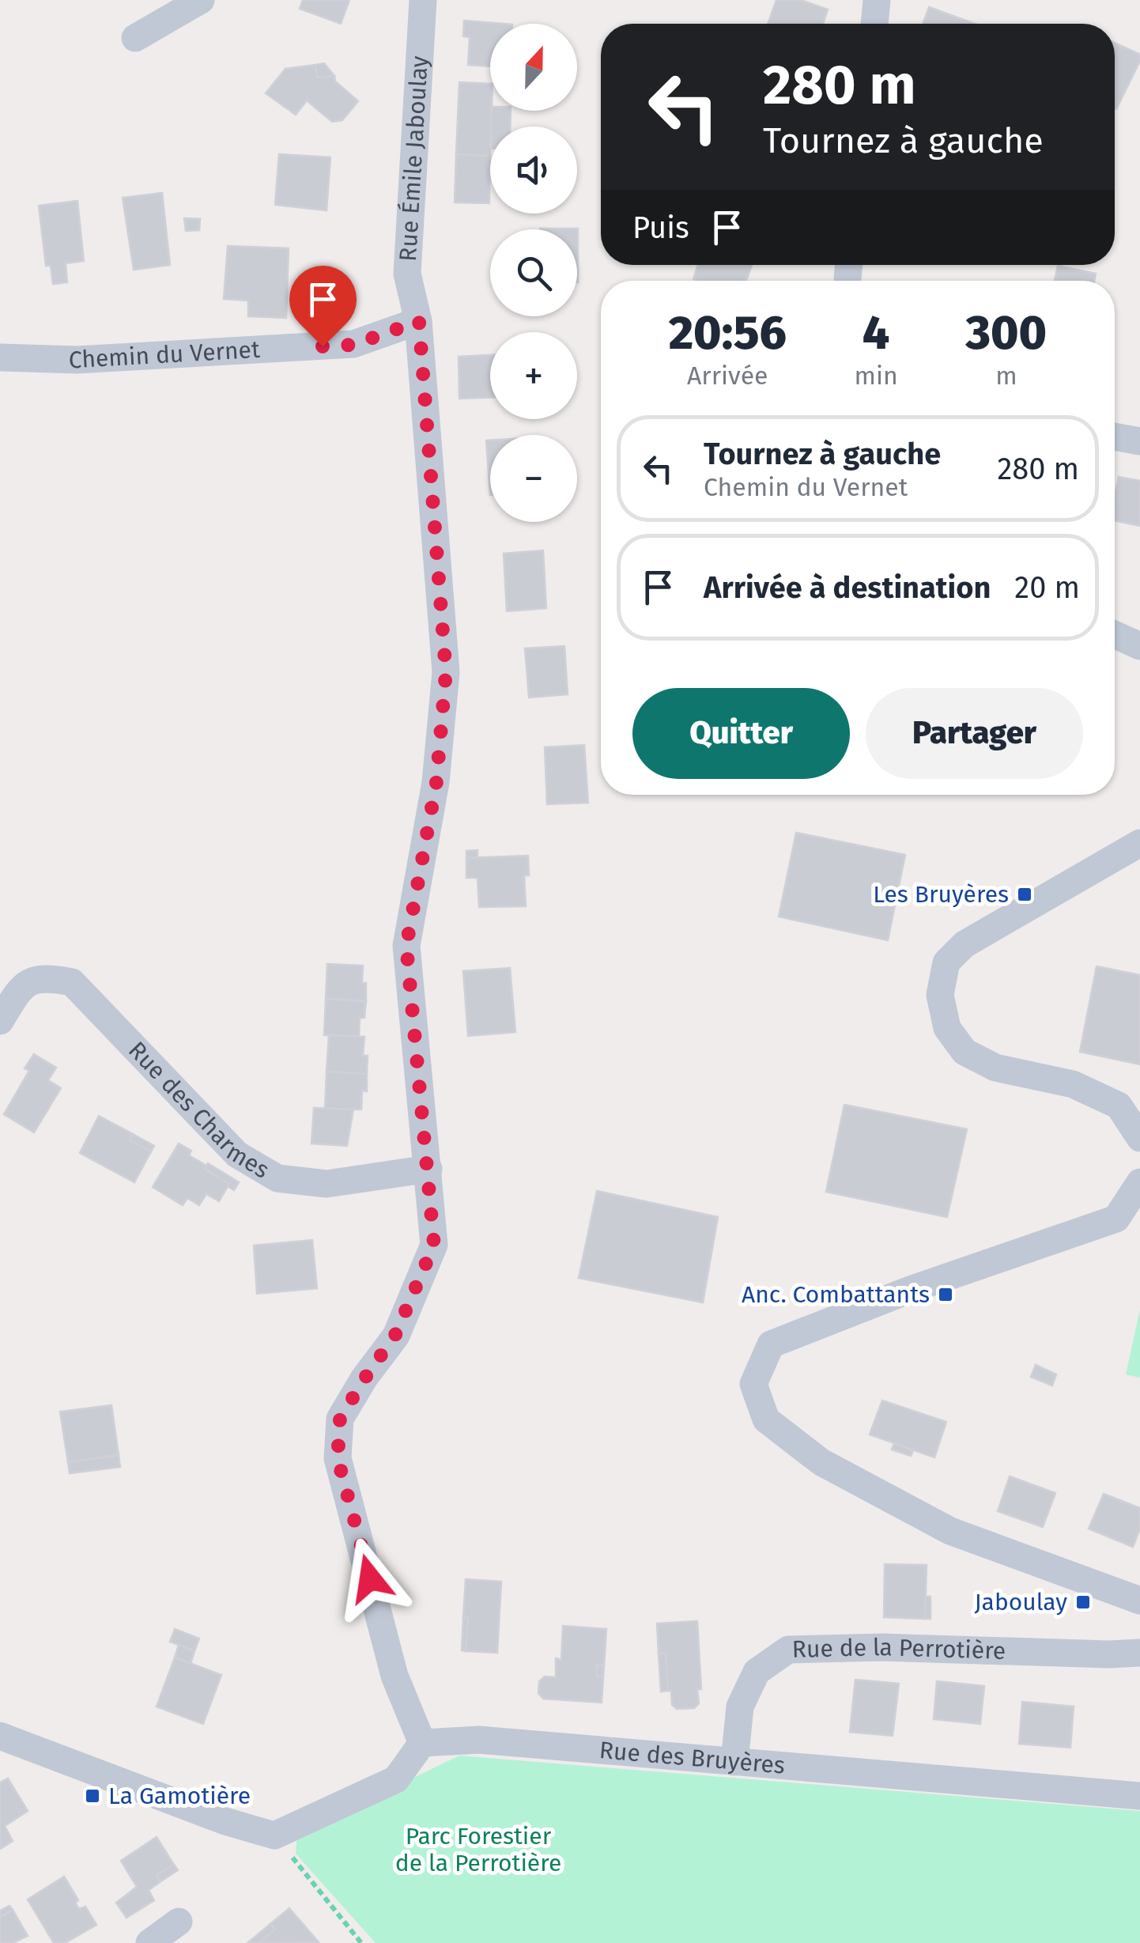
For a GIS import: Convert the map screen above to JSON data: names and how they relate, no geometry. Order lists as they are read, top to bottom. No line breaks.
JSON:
{"streets":{"street":["Rue Émile Jaboulay","Chemin du Vernet","Rue des Charmes","Rue de la Perrotière","Rue des Bruyères"]},"crossings":[["Rue Émile Jaboulay","Chemin du Vernet"],["Rue Émile Jaboulay","Rue des Charmes"],["Rue Émile Jaboulay","Rue des Bruyères"],["Rue de la Perrotière","Rue des Bruyères"]],"parks":["Parc Forestier de la Perrotière"],"places":{"transit":["Les Bruyères","Anc. Combattants","Jaboulay","La Gamotière"]},"north":"top","page":{"map_buttons":["+","−"],"turn":["280 m","Tournez à gauche"],"then":"Puis","eta":["20:56","Arrivée","4","min","300","m"],"list":[{"name":"Tournez à gauche","note":"Chemin du Vernet","value":"280 m"},{"name":"Arrivée à destination","value":"20 m"}],"buttons":["Quitter","Partager"]}}
